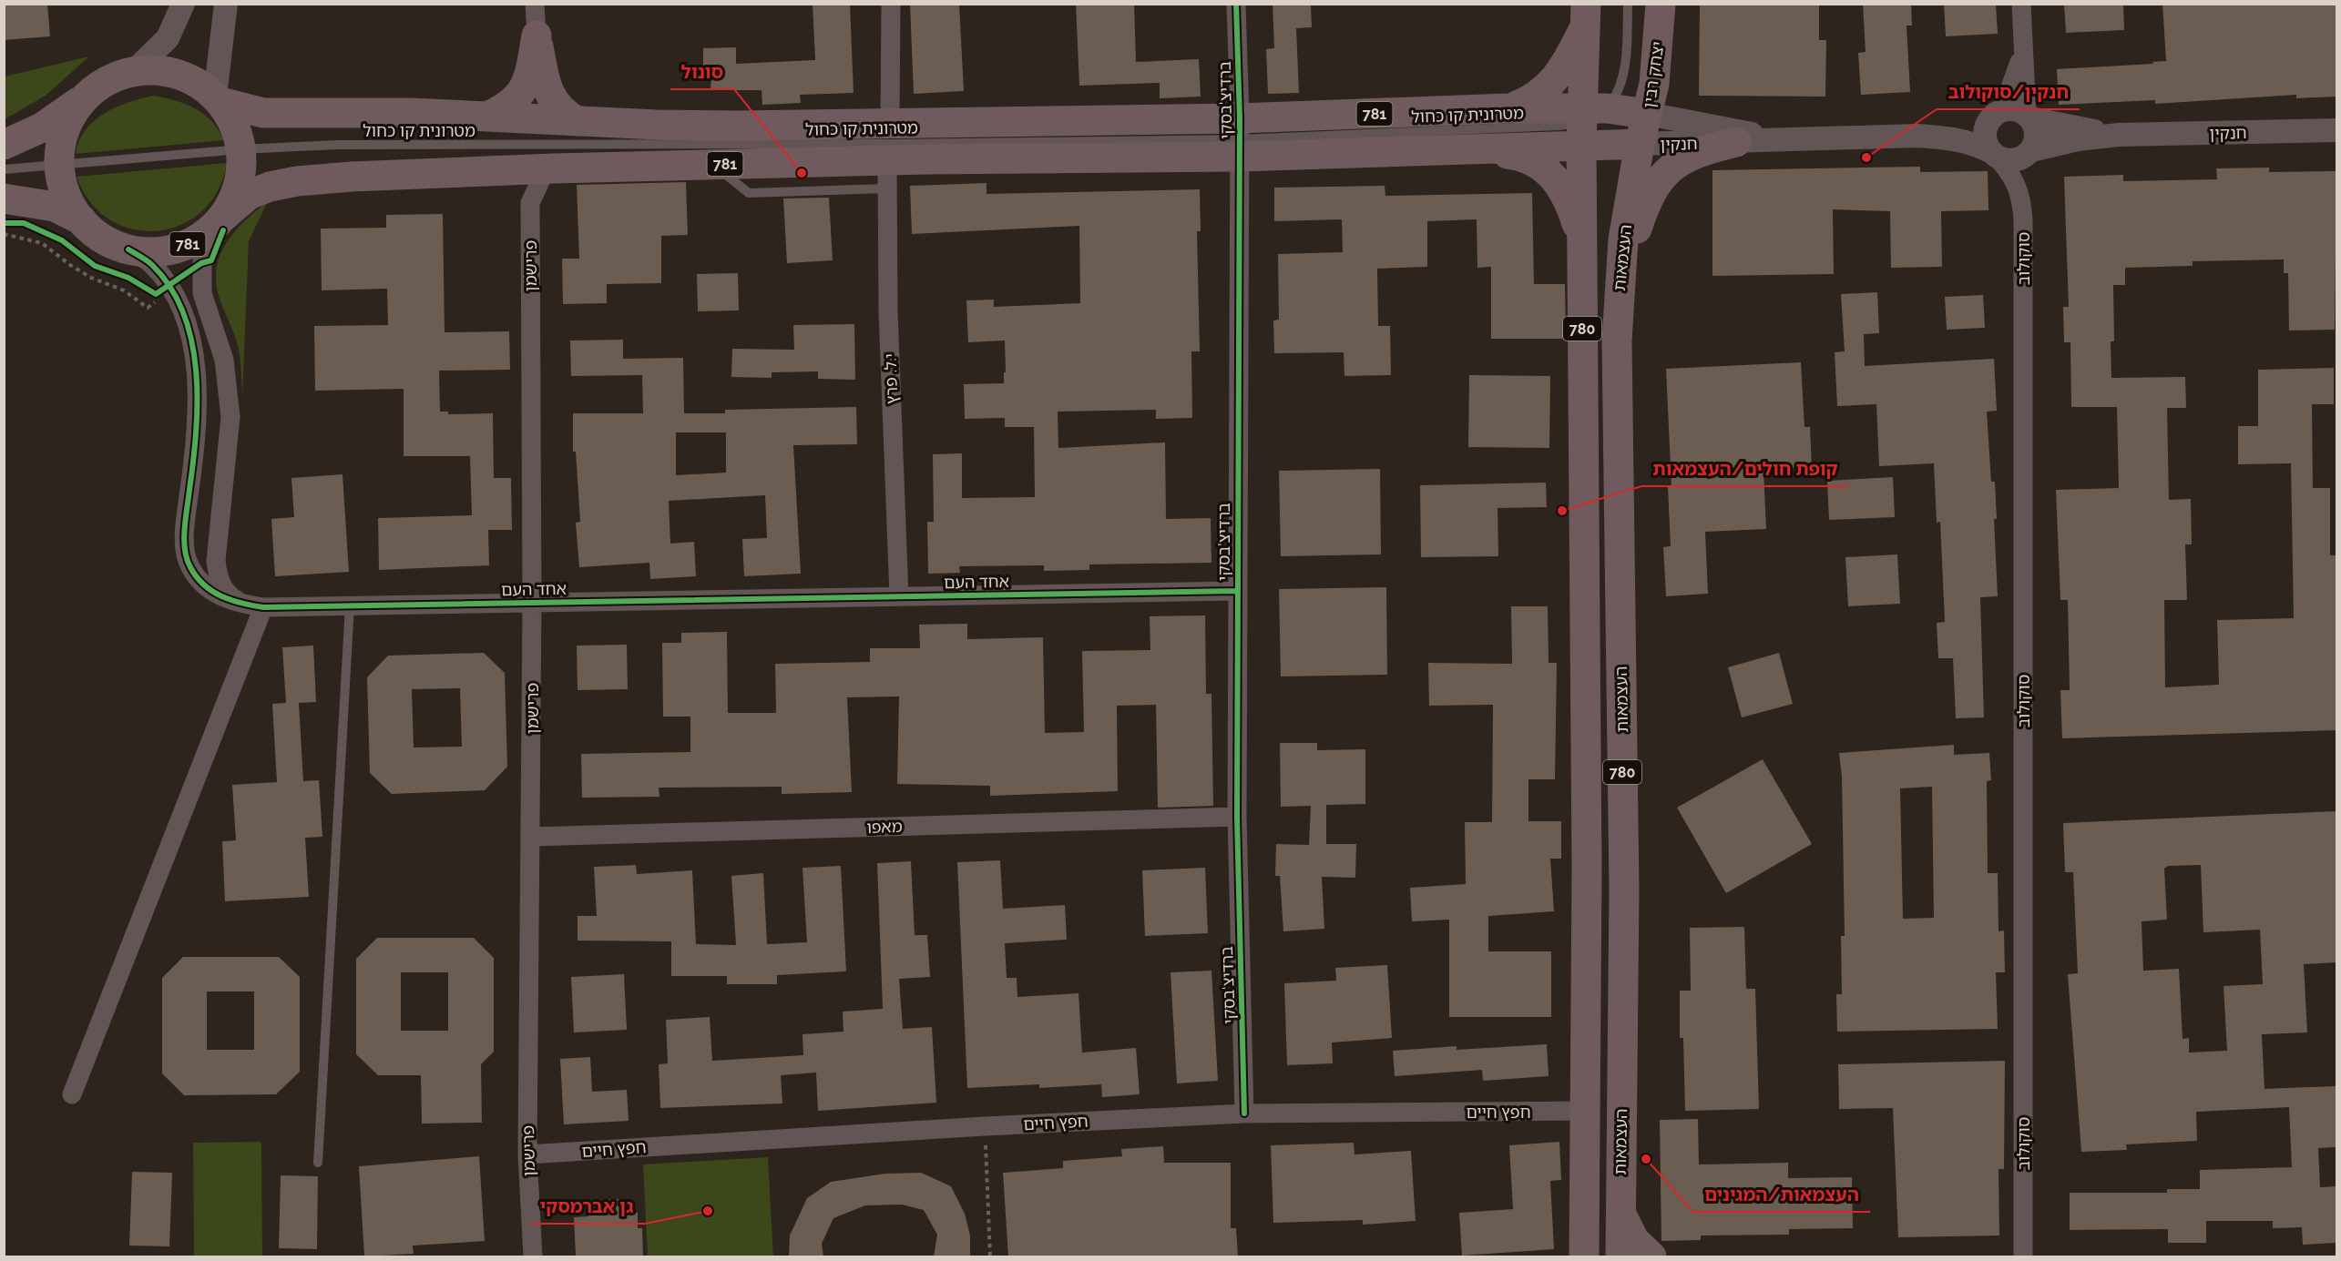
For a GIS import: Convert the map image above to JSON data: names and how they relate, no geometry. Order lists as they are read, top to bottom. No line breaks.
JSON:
{"streets":{"main road":["יצחק רבין","781","חנקין","העצמאות","780"],"street":["ברדיצ'בסקי","סוקולוב","פרישמן","י.ל. פרץ","אחד העם","מאפו","חפץ חיים"],"lane":["מטרונית קו כחול"]},"crossings":[["יצחק רבין","781"],["יצחק רבין","חנקין"],["יצחק רבין","העצמאות"],["ברדיצ'בסקי","781"],["ברדיצ'בסקי","מטרונית קו כחול"],["ברדיצ'בסקי","אחד העם"],["ברדיצ'בסקי","מאפו"],["ברדיצ'בסקי","חפץ חיים"],["781","מטרונית קו כחול"],["781","חנקין"],["781","פרישמן"],["781","780"],["781","י.ל. פרץ"],["781","אחד העם"],["מטרונית קו כחול","חנקין"],["מטרונית קו כחול","780"],["חנקין","העצמאות"],["חנקין","סוקולוב"],["חנקין","780"],["פרישמן","אחד העם"],["פרישמן","מאפו"],["פרישמן","חפץ חיים"],["780","חפץ חיים"],["י.ל. פרץ","אחד העם"]],"places":["חנקין/סוקולוב","סונול","קופת חולים/העצמאות","העצמאות/המגינים","גן אברמסקי"]}
